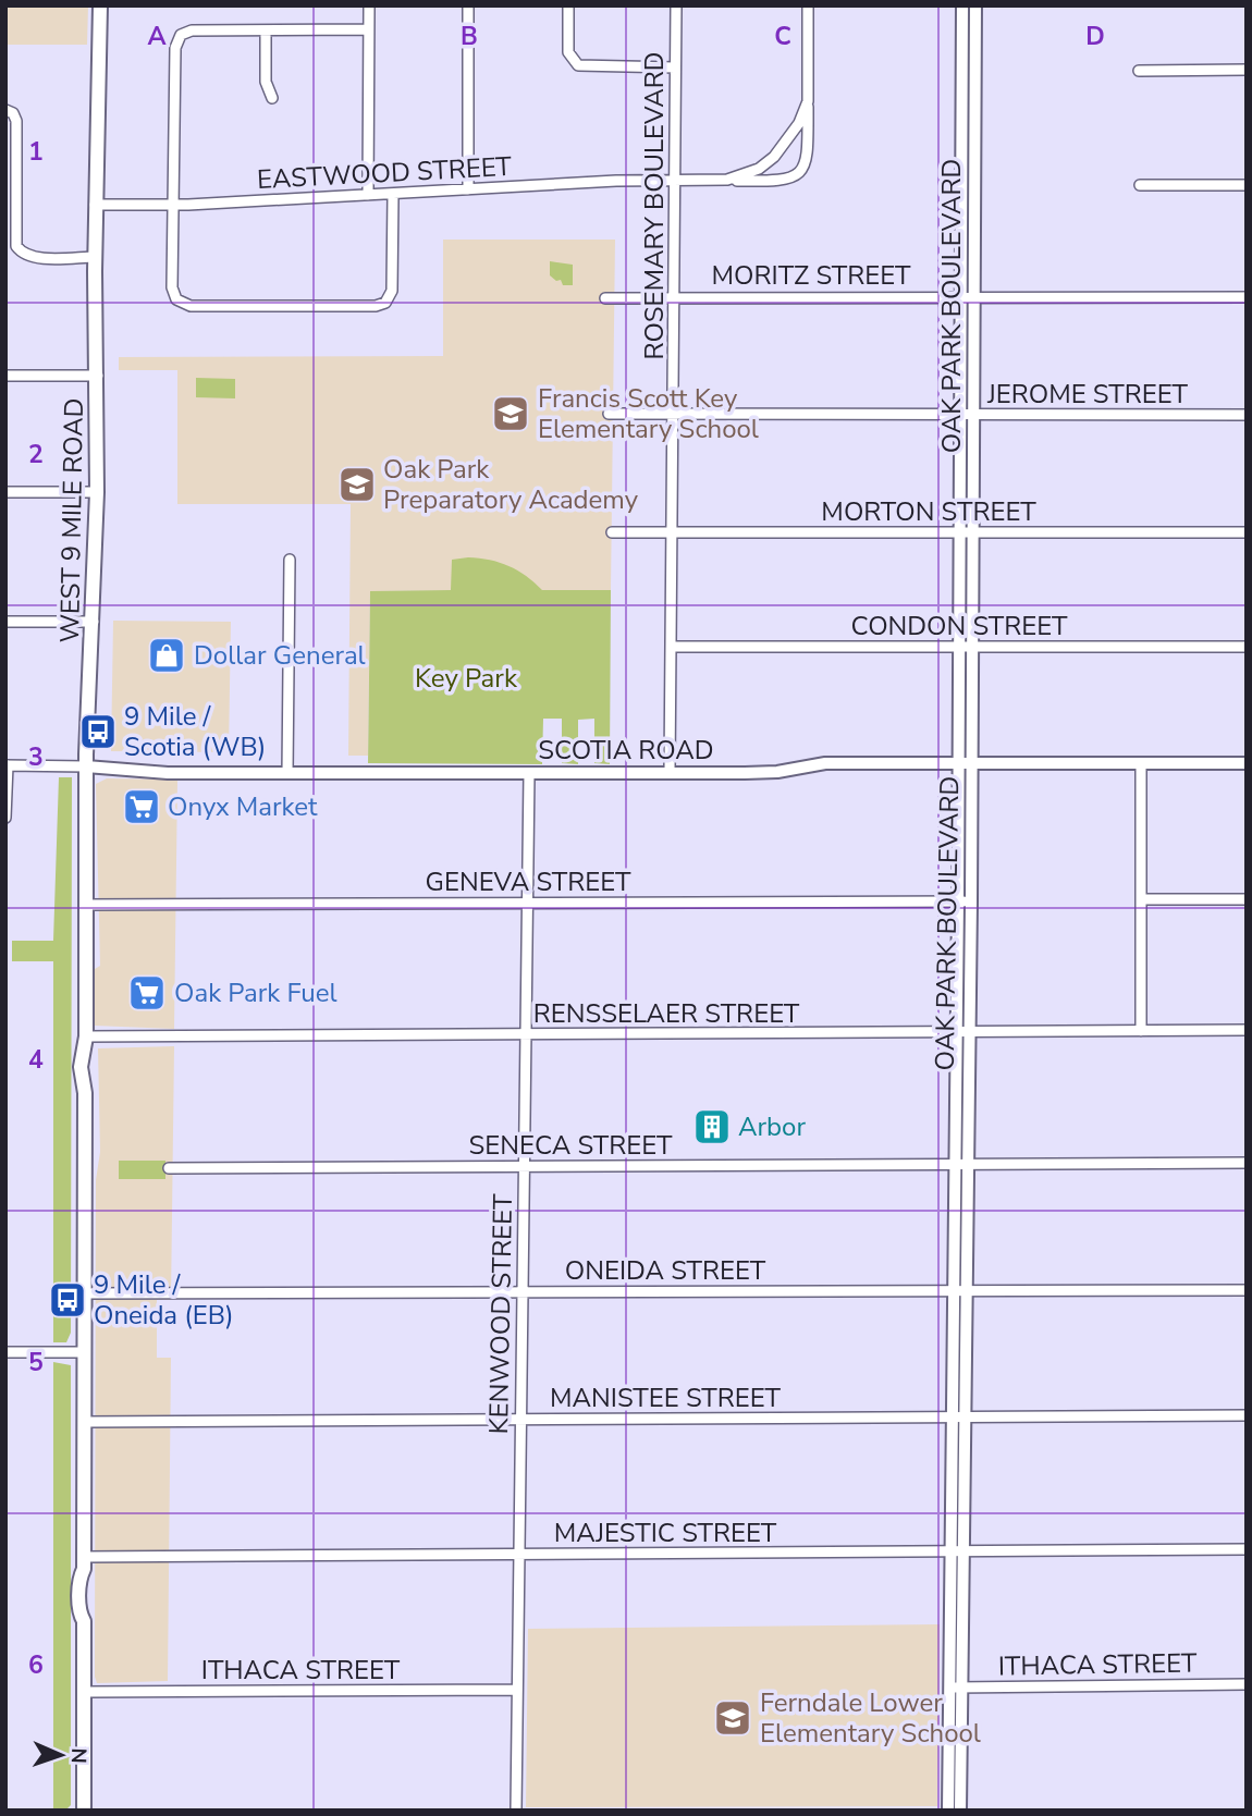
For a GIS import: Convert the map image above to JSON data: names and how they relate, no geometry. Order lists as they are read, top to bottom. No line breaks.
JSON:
{"streets":{"main road":["WEST 9 MILE ROAD"],"street":["EASTWOOD STREET","ROSEMARY BOULEVARD","MORITZ STREET","OAK PARK BOULEVARD","JEROME STREET","MORTON STREET","CONDON STREET","SCOTIA ROAD","GENEVA STREET","RENSSELAER STREET","SENECA STREET","ONEIDA STREET","KENWOOD STREET","MANISTEE STREET","MAJESTIC STREET","ITHACA STREET"]},"crossings":[["EASTWOOD STREET","ROSEMARY BOULEVARD"],["EASTWOOD STREET","WEST 9 MILE ROAD"],["ROSEMARY BOULEVARD","MORITZ STREET"],["ROSEMARY BOULEVARD","JEROME STREET"],["ROSEMARY BOULEVARD","MORTON STREET"],["ROSEMARY BOULEVARD","CONDON STREET"],["ROSEMARY BOULEVARD","SCOTIA ROAD"],["MORITZ STREET","OAK PARK BOULEVARD"],["OAK PARK BOULEVARD","JEROME STREET"],["OAK PARK BOULEVARD","MORTON STREET"],["OAK PARK BOULEVARD","CONDON STREET"],["OAK PARK BOULEVARD","SCOTIA ROAD"],["OAK PARK BOULEVARD","GENEVA STREET"],["OAK PARK BOULEVARD","RENSSELAER STREET"],["OAK PARK BOULEVARD","SENECA STREET"],["OAK PARK BOULEVARD","ONEIDA STREET"],["OAK PARK BOULEVARD","MANISTEE STREET"],["OAK PARK BOULEVARD","MAJESTIC STREET"],["OAK PARK BOULEVARD","ITHACA STREET"],["WEST 9 MILE ROAD","SCOTIA ROAD"],["WEST 9 MILE ROAD","GENEVA STREET"],["WEST 9 MILE ROAD","RENSSELAER STREET"],["WEST 9 MILE ROAD","ONEIDA STREET"],["WEST 9 MILE ROAD","MANISTEE STREET"],["WEST 9 MILE ROAD","MAJESTIC STREET"],["WEST 9 MILE ROAD","ITHACA STREET"],["SCOTIA ROAD","KENWOOD STREET"],["GENEVA STREET","KENWOOD STREET"],["RENSSELAER STREET","KENWOOD STREET"],["SENECA STREET","KENWOOD STREET"],["ONEIDA STREET","KENWOOD STREET"],["KENWOOD STREET","MANISTEE STREET"],["KENWOOD STREET","MAJESTIC STREET"],["KENWOOD STREET","ITHACA STREET"]],"parks":["Key Park"],"places":{"school or university":["Francis Scott Key Elementary School","Oak Park Preparatory Academy","Ferndale Lower Elementary School"],"shop":["Dollar General"],"bus stop":["9 Mile / Scotia (WB)","9 Mile / Oneida (EB)"],"supermarket":["Onyx Market","Oak Park Fuel"],"building":["Arbor"]},"north":"right","grid":{"columns":["A","B","C","D"],"rows":["1","2","3","4","5","6"]}}
